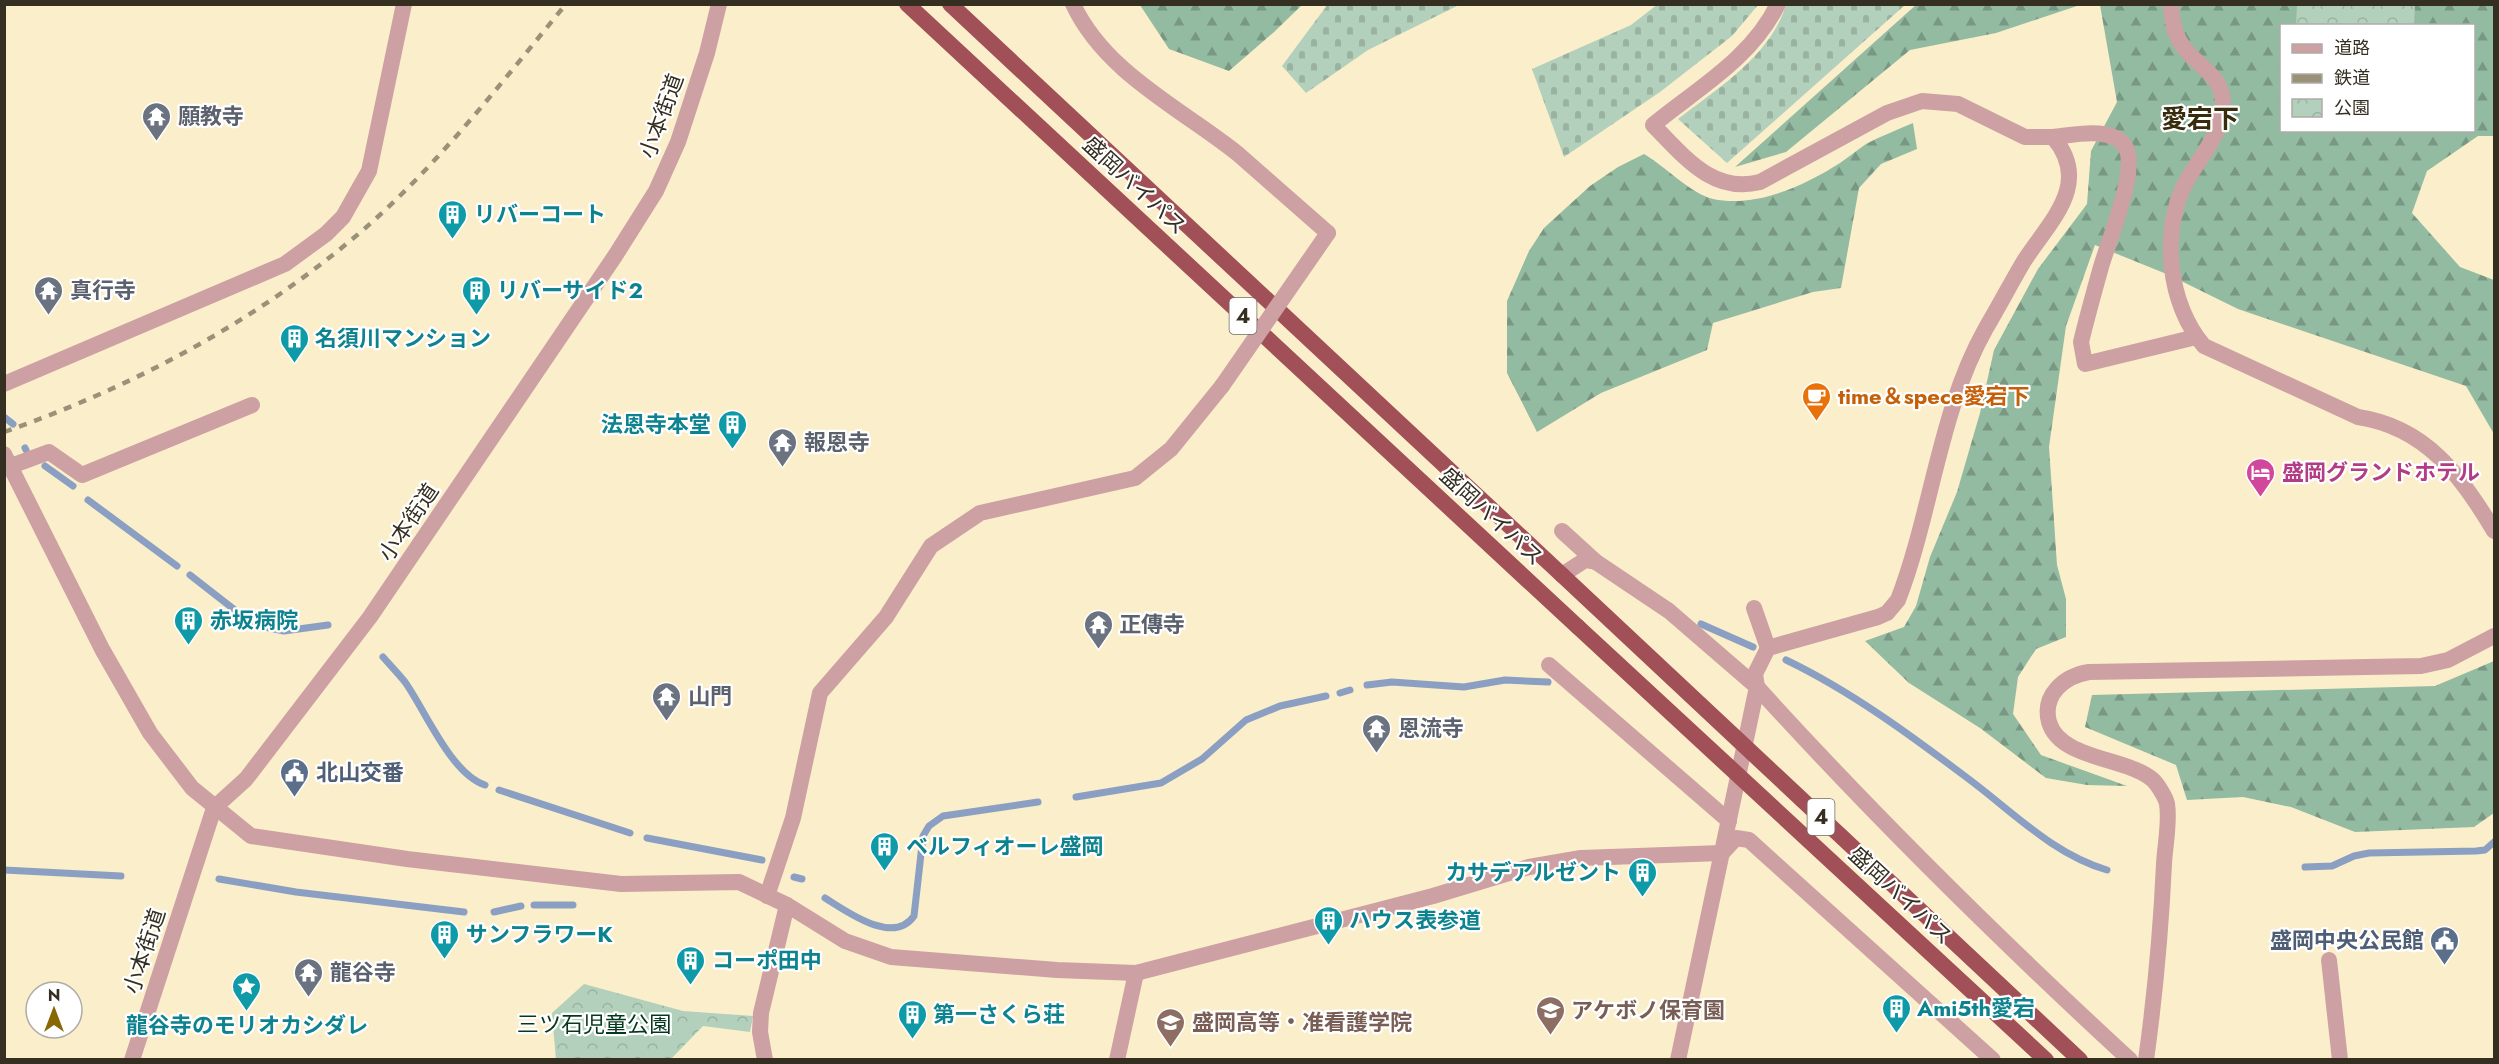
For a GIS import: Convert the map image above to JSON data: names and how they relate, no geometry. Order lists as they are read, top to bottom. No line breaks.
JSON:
{"streets":{"highway":["盛岡バイパス","4"],"street":["小本街道"]},"districts":["愛宕下"],"parks":["三ツ石児童公園"],"places":{"temple":["願教寺","真行寺","報恩寺","正傳寺","山門","恩流寺","龍谷寺"],"building":["リバーコート","リバーサイド2","名須川マンション","法恩寺本堂","赤坂病院","ベルフィオーレ盛岡","カサデアルゼント","ハウス表参道","サンフラワーK","コーポ田中","Ami5th愛宕","第一さくら荘"],"cafe":["time＆spece愛宕下"],"hotel":["盛岡グランドホテル"],"public building":["北山交番","盛岡中央公民館"],"place":["龍谷寺のモリオカシダレ"],"school or university":["アケボノ保育園","盛岡高等・准看護学院"]},"legend":["道路","鉄道","公園"],"north":"top"}
